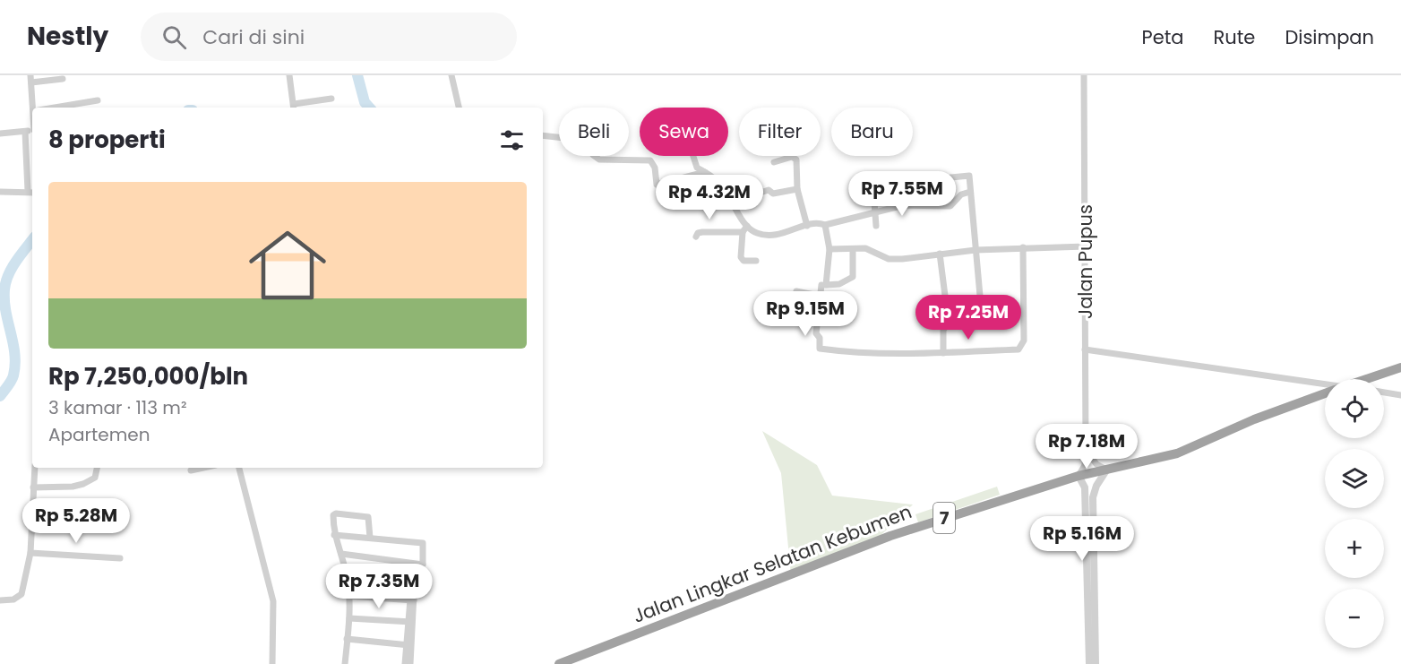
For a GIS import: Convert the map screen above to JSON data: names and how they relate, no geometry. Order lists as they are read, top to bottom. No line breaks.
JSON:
{"streets":{"highway":["7","Jalan Lingkar Selatan Kebumen"],"street":["Jalan Pupus"]},"crossings":[["Jalan Pupus","Jalan Lingkar Selatan Kebumen"]],"page":{"header":"Nestly","search":"Cari di sini","nav":["Peta","Rute","Disimpan"],"chip":["Beli","Sewa","Filter","Baru"],"heading":"8 properti","price":["Rp 7.55M","Rp 4.32M","Rp 9.15M","Rp 7.25M","Rp 7.18M","Rp 5.28M","Rp 5.16M","Rp 7.35M"],"list":[{"name":"Rp 7,250,000/bln","note":"3 kamar · 113 m² · Apartemen"}],"map_buttons":["+","−"]}}
